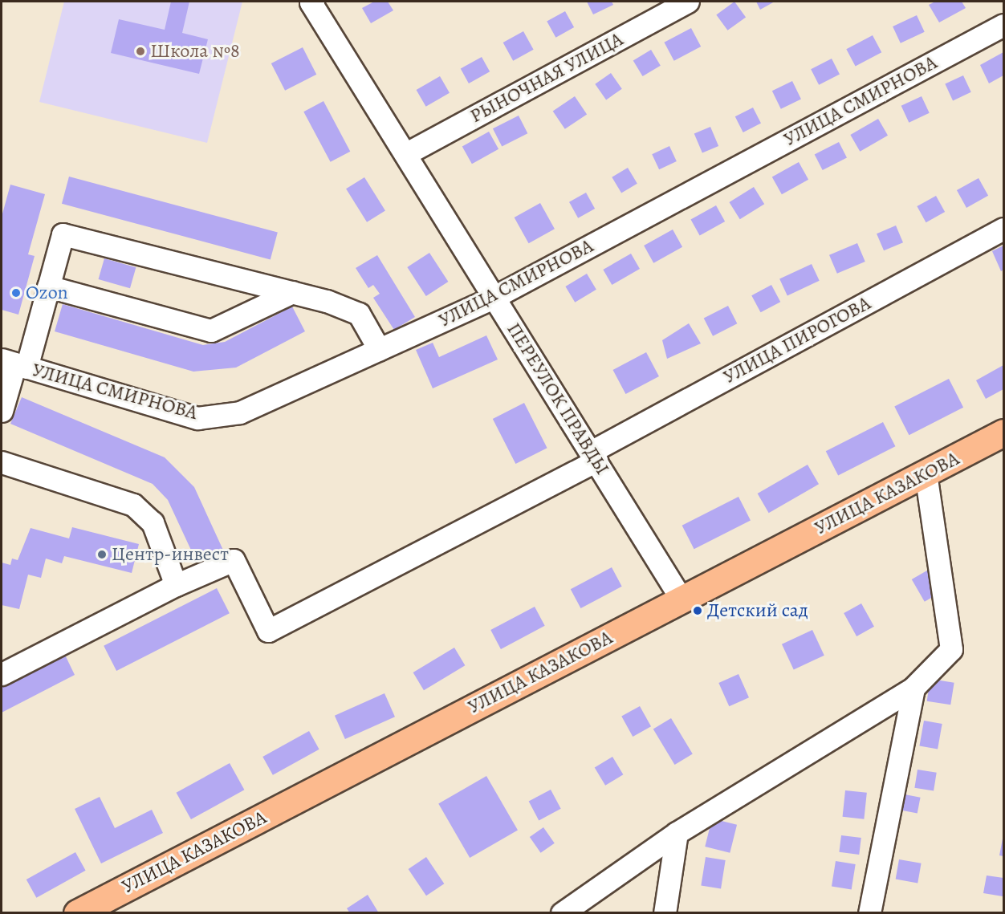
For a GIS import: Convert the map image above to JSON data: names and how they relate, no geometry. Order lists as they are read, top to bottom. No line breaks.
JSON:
{"streets":{"main road":["УЛИЦА КАЗАКОВА"],"street":["РЫНОЧНАЯ УЛИЦА","УЛИЦА СМИРНОВА","УЛИЦА ПИРОГОВА","ПЕРЕУЛОК ПРАВДЫ"]},"crossings":[["РЫНОЧНАЯ УЛИЦА","ПЕРЕУЛОК ПРАВДЫ"],["УЛИЦА СМИРНОВА","ПЕРЕУЛОК ПРАВДЫ"],["УЛИЦА ПИРОГОВА","ПЕРЕУЛОК ПРАВДЫ"],["ПЕРЕУЛОК ПРАВДЫ","УЛИЦА КАЗАКОВА"]],"places":["Школа №8","Ozon","Центр-инвест","Детский сад"]}
